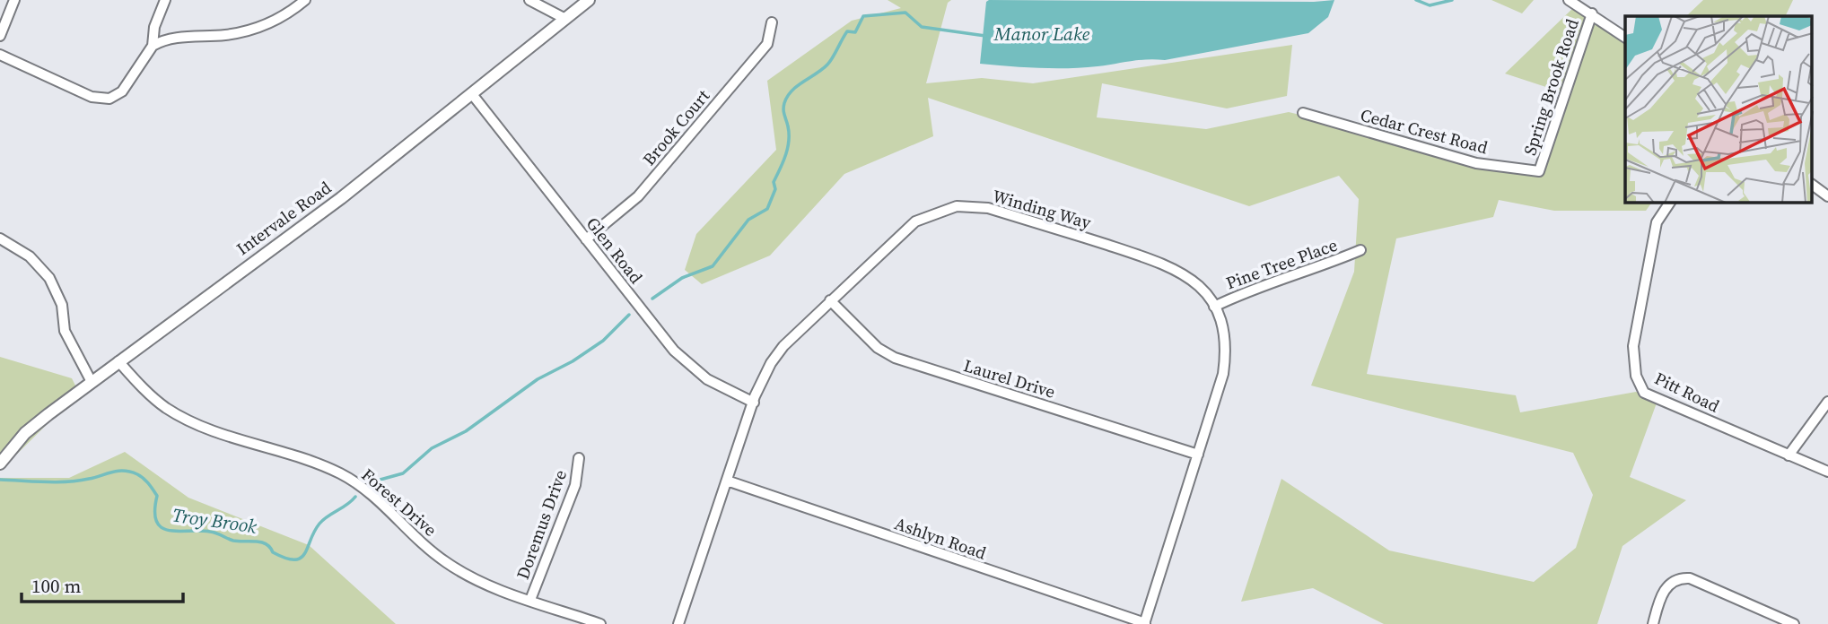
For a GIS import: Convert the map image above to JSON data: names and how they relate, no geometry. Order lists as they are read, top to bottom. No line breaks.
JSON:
{"streets":{"street":["Spring Brook Road","Brook Court","Cedar Crest Road","Winding Way","Intervale Road","Glen Road","Pine Tree Place","Laurel Drive","Pitt Road","Forest Drive","Doremus Drive","Ashlyn Road"]},"crossings":[["Spring Brook Road","Cedar Crest Road"],["Brook Court","Glen Road"],["Winding Way","Glen Road"],["Winding Way","Pine Tree Place"],["Winding Way","Laurel Drive"],["Winding Way","Ashlyn Road"],["Intervale Road","Glen Road"],["Intervale Road","Forest Drive"],["Forest Drive","Doremus Drive"]],"water":["Manor Lake","Troy Brook"],"scale_bar":"100 m"}
